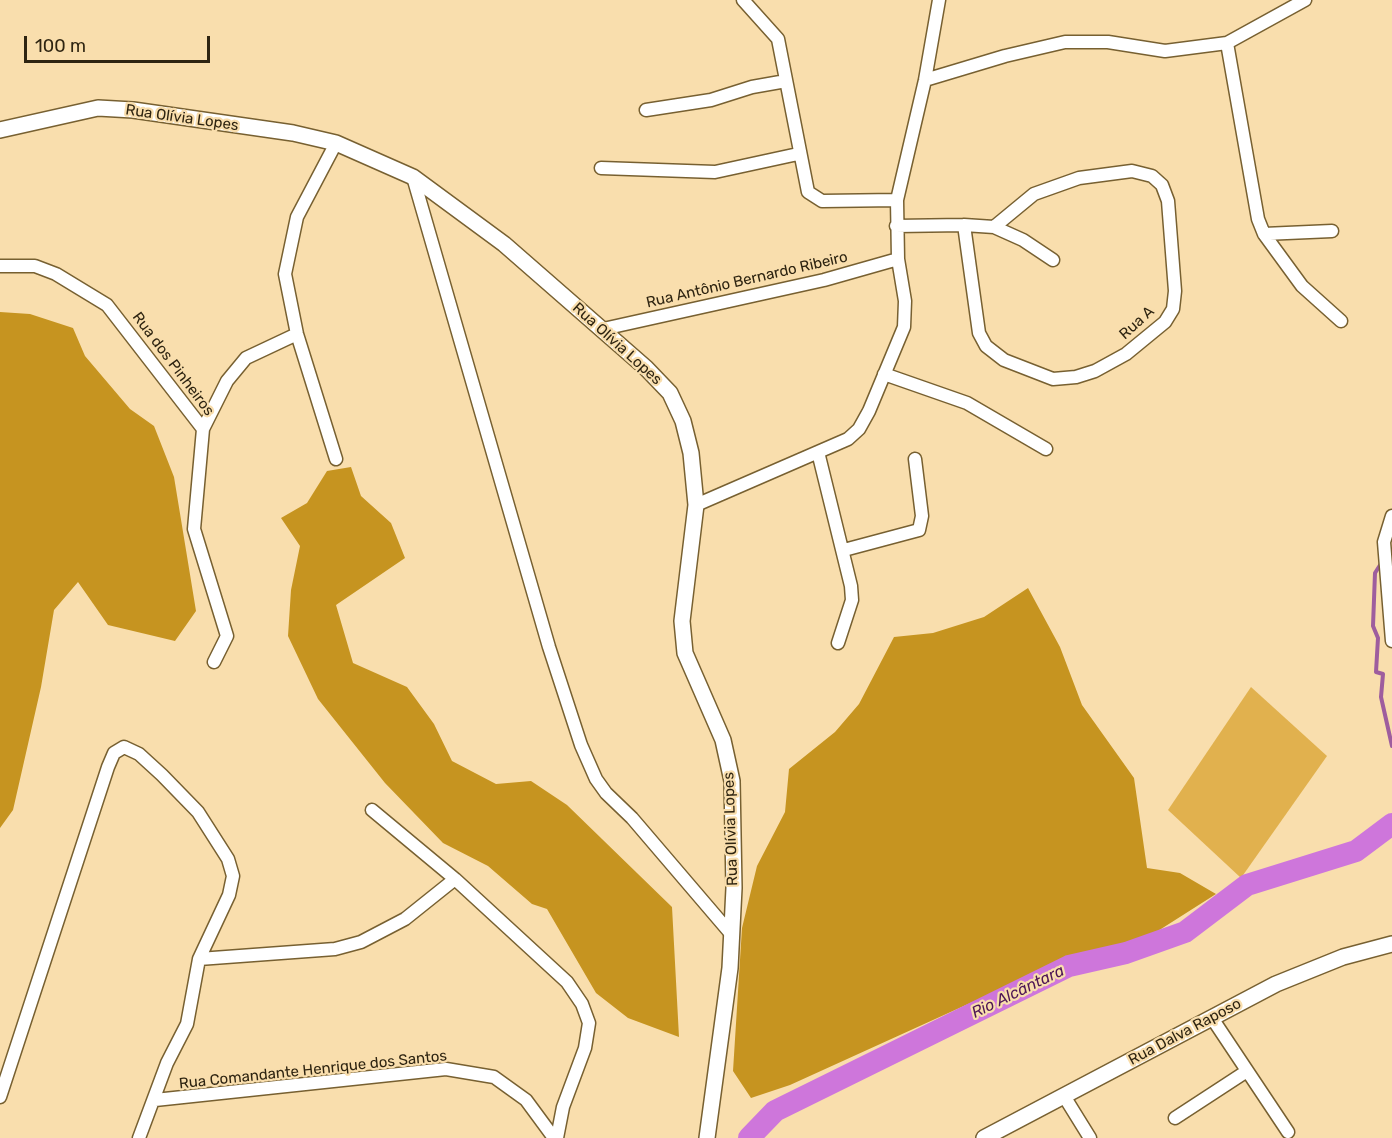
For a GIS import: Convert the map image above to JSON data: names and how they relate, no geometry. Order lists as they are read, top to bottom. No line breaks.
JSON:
{"streets":{"street":["Rua Olívia Lopes","Rua Antônio Bernardo Ribeiro","Rua A","Rua dos Pinheiros","Rua Dalva Raposo","Rua Comandante Henrique dos Santos"]},"crossings":[["Rua Olívia Lopes","Rua Antônio Bernardo Ribeiro"]],"water":["Rio Alcântara"],"scale_bar":"100 m"}
